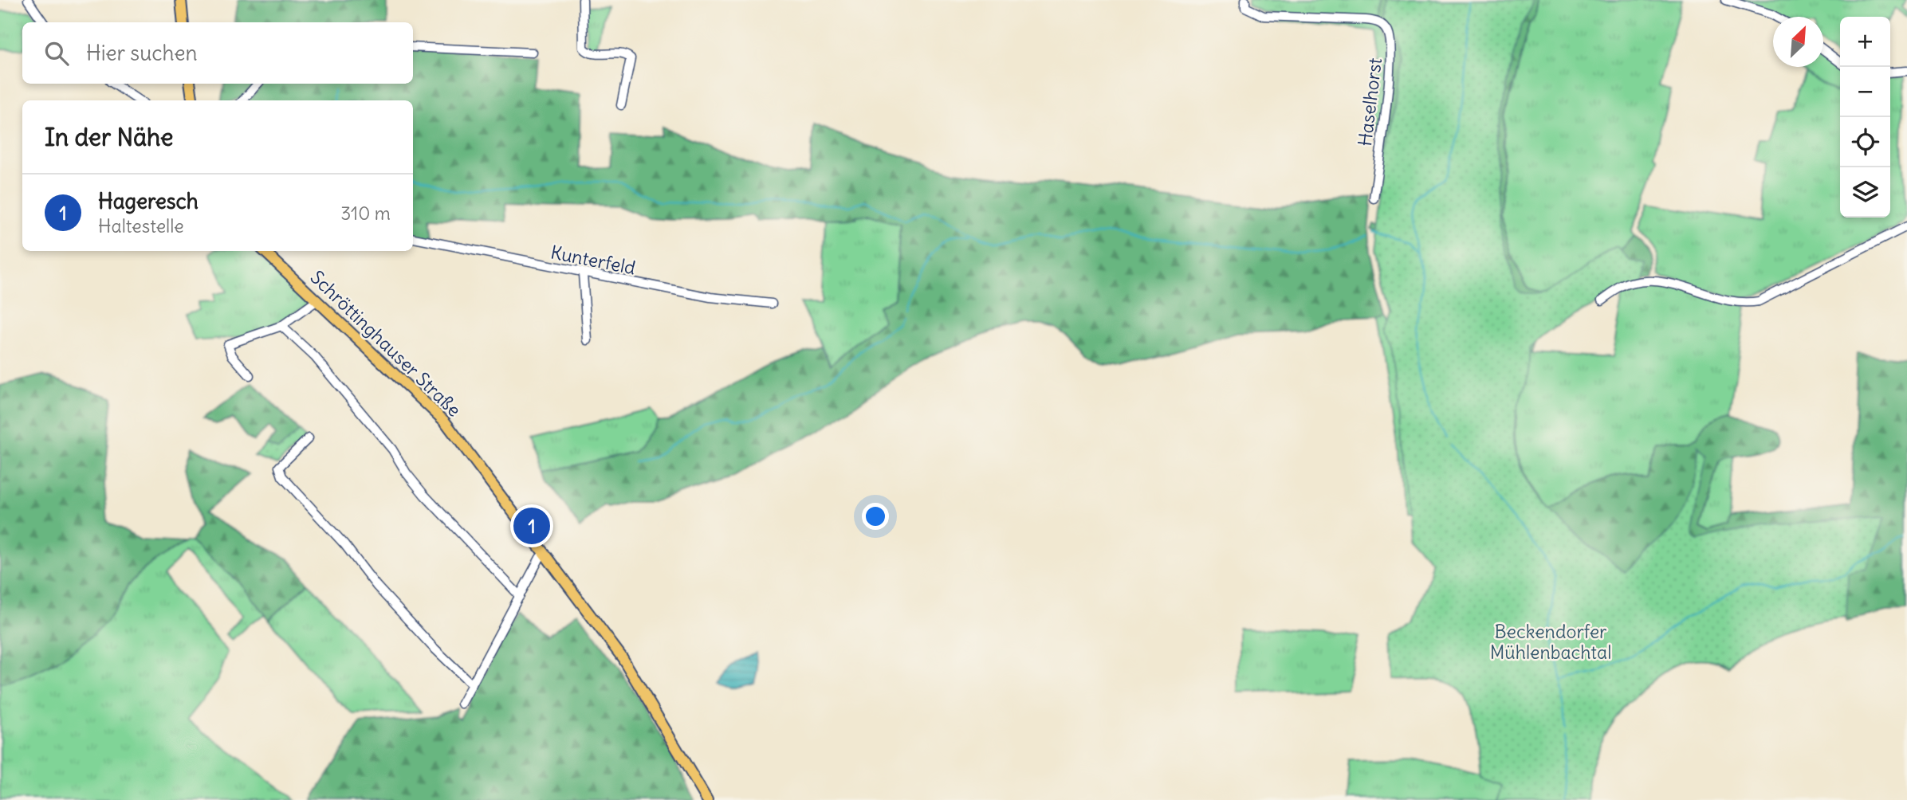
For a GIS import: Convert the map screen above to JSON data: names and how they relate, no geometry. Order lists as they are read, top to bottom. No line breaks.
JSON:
{"streets":{"main road":["Schröttinghauser Straße"],"street":["Haselhorst","Kunterfeld"]},"parks":["Beckendorfer Mühlenbachtal"],"north":"top right","page":{"map_buttons":["+","−"],"search":"Hier suchen","heading":"In der Nähe","list":[{"mark":"1","name":"Hageresch","note":"Haltestelle","value":"310 m"}],"pins":"1"}}
